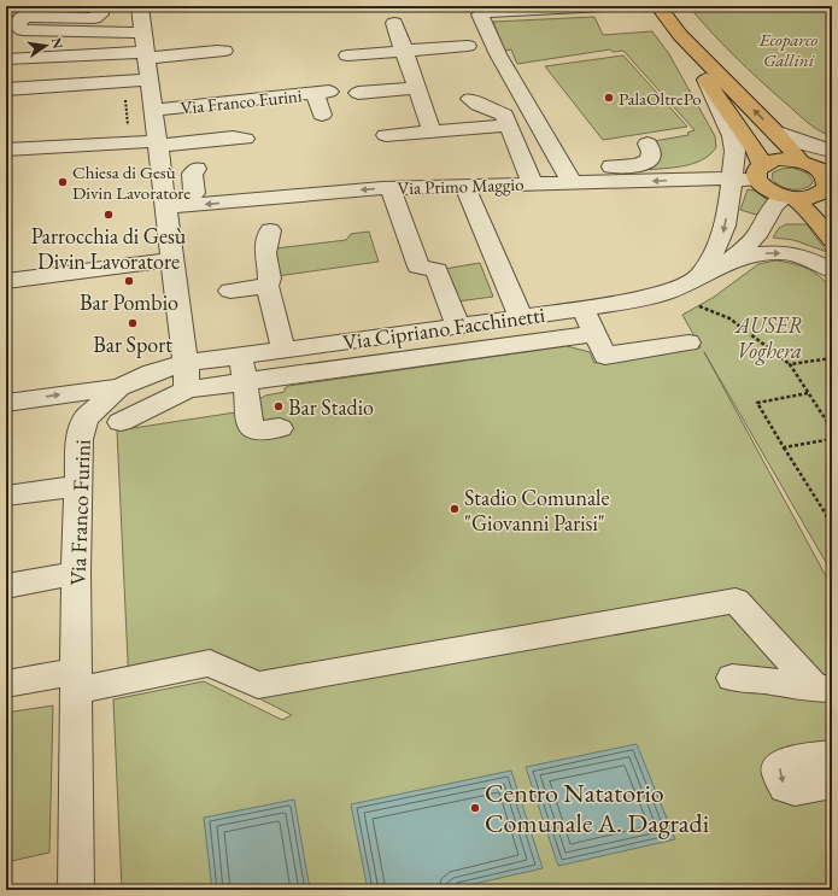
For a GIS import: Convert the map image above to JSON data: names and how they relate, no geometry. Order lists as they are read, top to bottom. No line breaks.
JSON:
{"streets":{"street":["Via Franco Furini","Via Primo Maggio","Via Cipriano Facchinetti"]},"crossings":[["Via Franco Furini","Via Primo Maggio"],["Via Franco Furini","Via Cipriano Facchinetti"],["Via Primo Maggio","Via Cipriano Facchinetti"]],"parks":["Ecoparco Gallini","AUSER Voghera"],"places":["PalaOltrePo","Chiesa di Gesù Divin Lavoratore","Parrocchia di Gesù Divin Lavoratore","Bar Pombio","Bar Sport","Bar Stadio","Stadio Comunale \"Giovanni Parisi\"","Centro Natatorio Comunale A. Dagradi"],"north":"right"}
